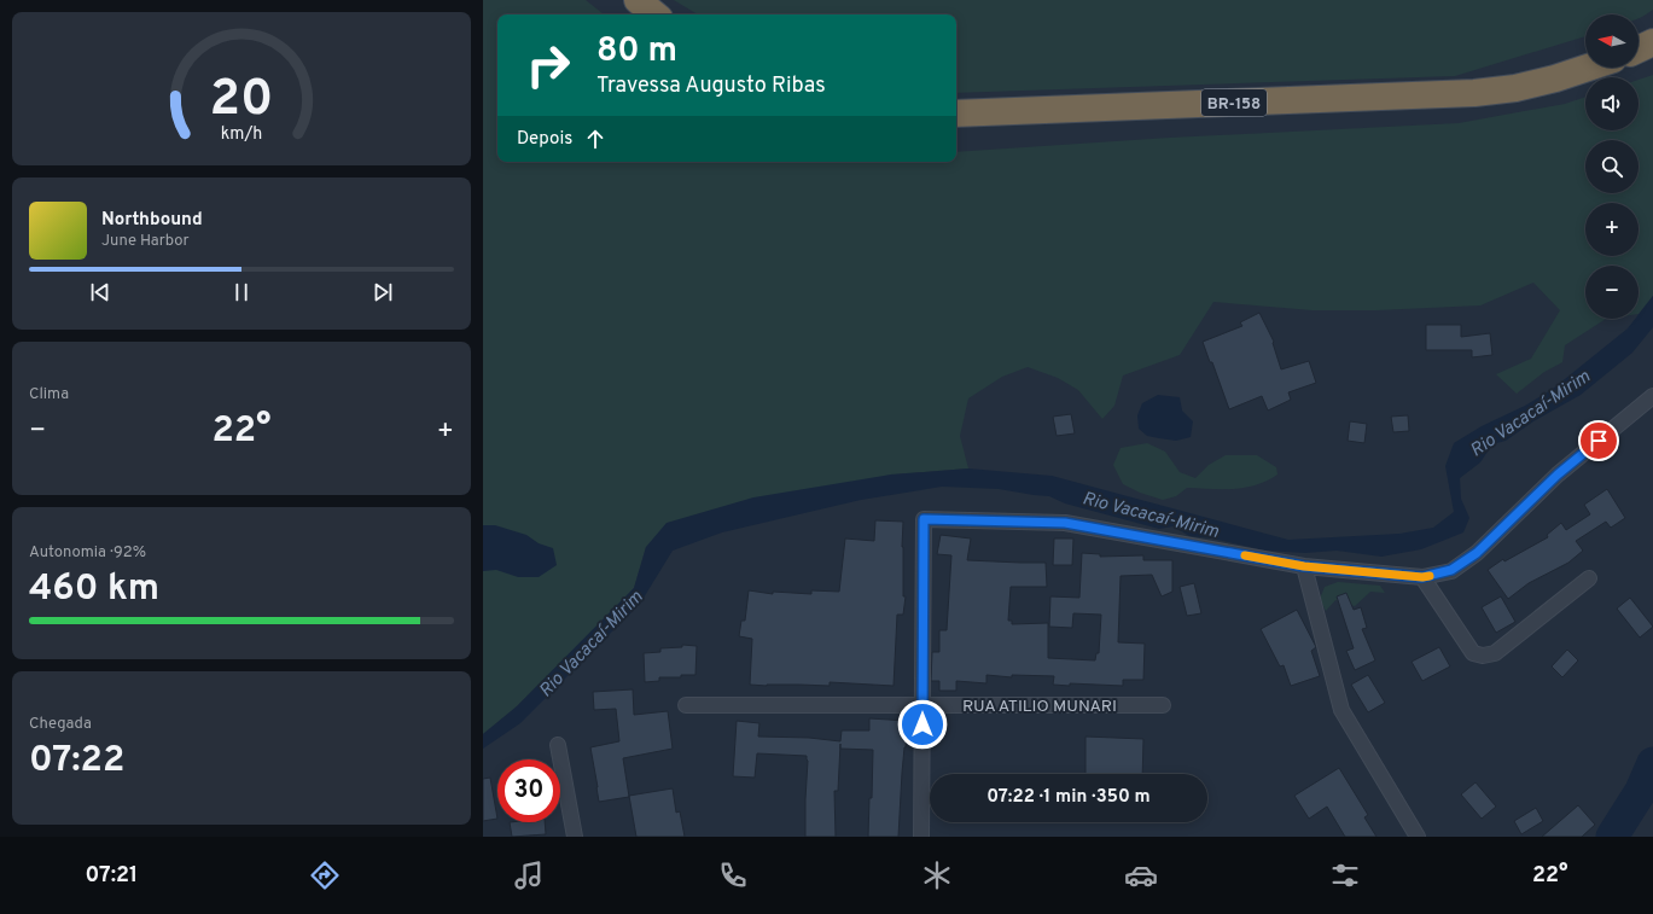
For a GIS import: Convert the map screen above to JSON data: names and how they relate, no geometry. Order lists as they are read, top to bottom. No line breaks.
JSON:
{"streets":{"highway":["BR-158"],"street":["RUA ATILIO MUNARI"]},"water":["Rio Vacacaí-Mirim"],"north":"left","page":{"map_buttons":["+","−"],"turn":["80 m","Travessa Augusto Ribas"],"then":"Depois","song":["Northbound","June Harbor"],"tile":["Clima",["Autonomia · 92%","460 km"],["Chegada","07:22"]],"heat":["−","22°","+"],"limit":"30","trip":"07:22 · 1 min · 350 m","tabs":["07:21","22°"],"gauge":["20","km/h"]}}
